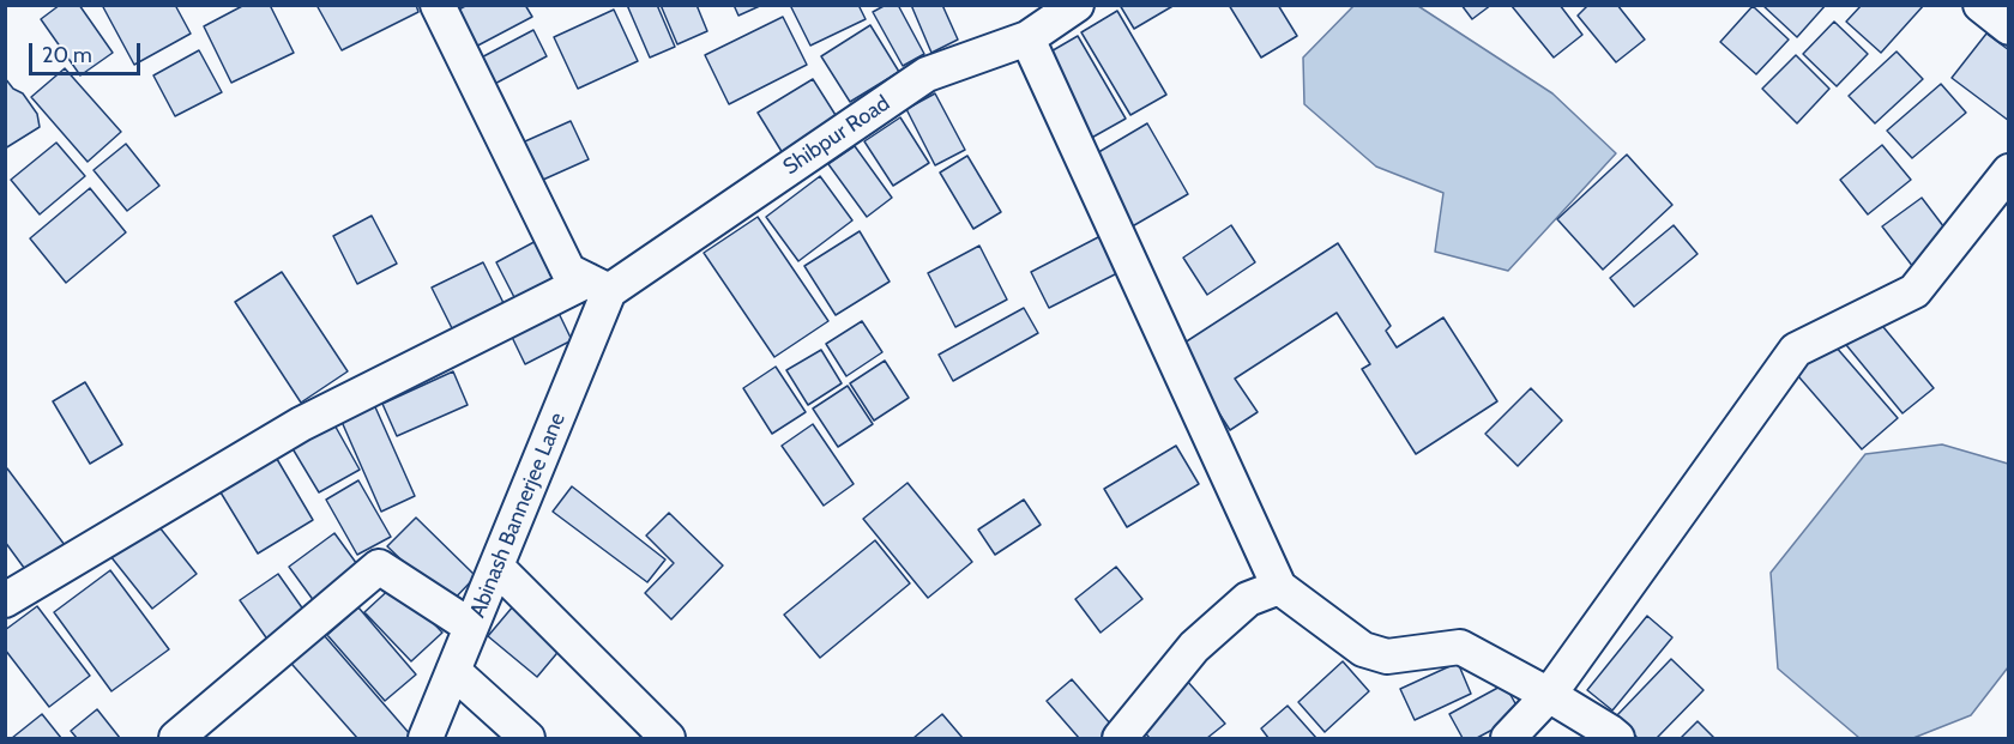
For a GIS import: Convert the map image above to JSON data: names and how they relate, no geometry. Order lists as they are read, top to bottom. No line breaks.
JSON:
{"streets":{"street":["Shibpur Road","Abinash Bannerjee Lane"]},"crossings":[["Shibpur Road","Abinash Bannerjee Lane"]],"scale_bar":"20 m"}
